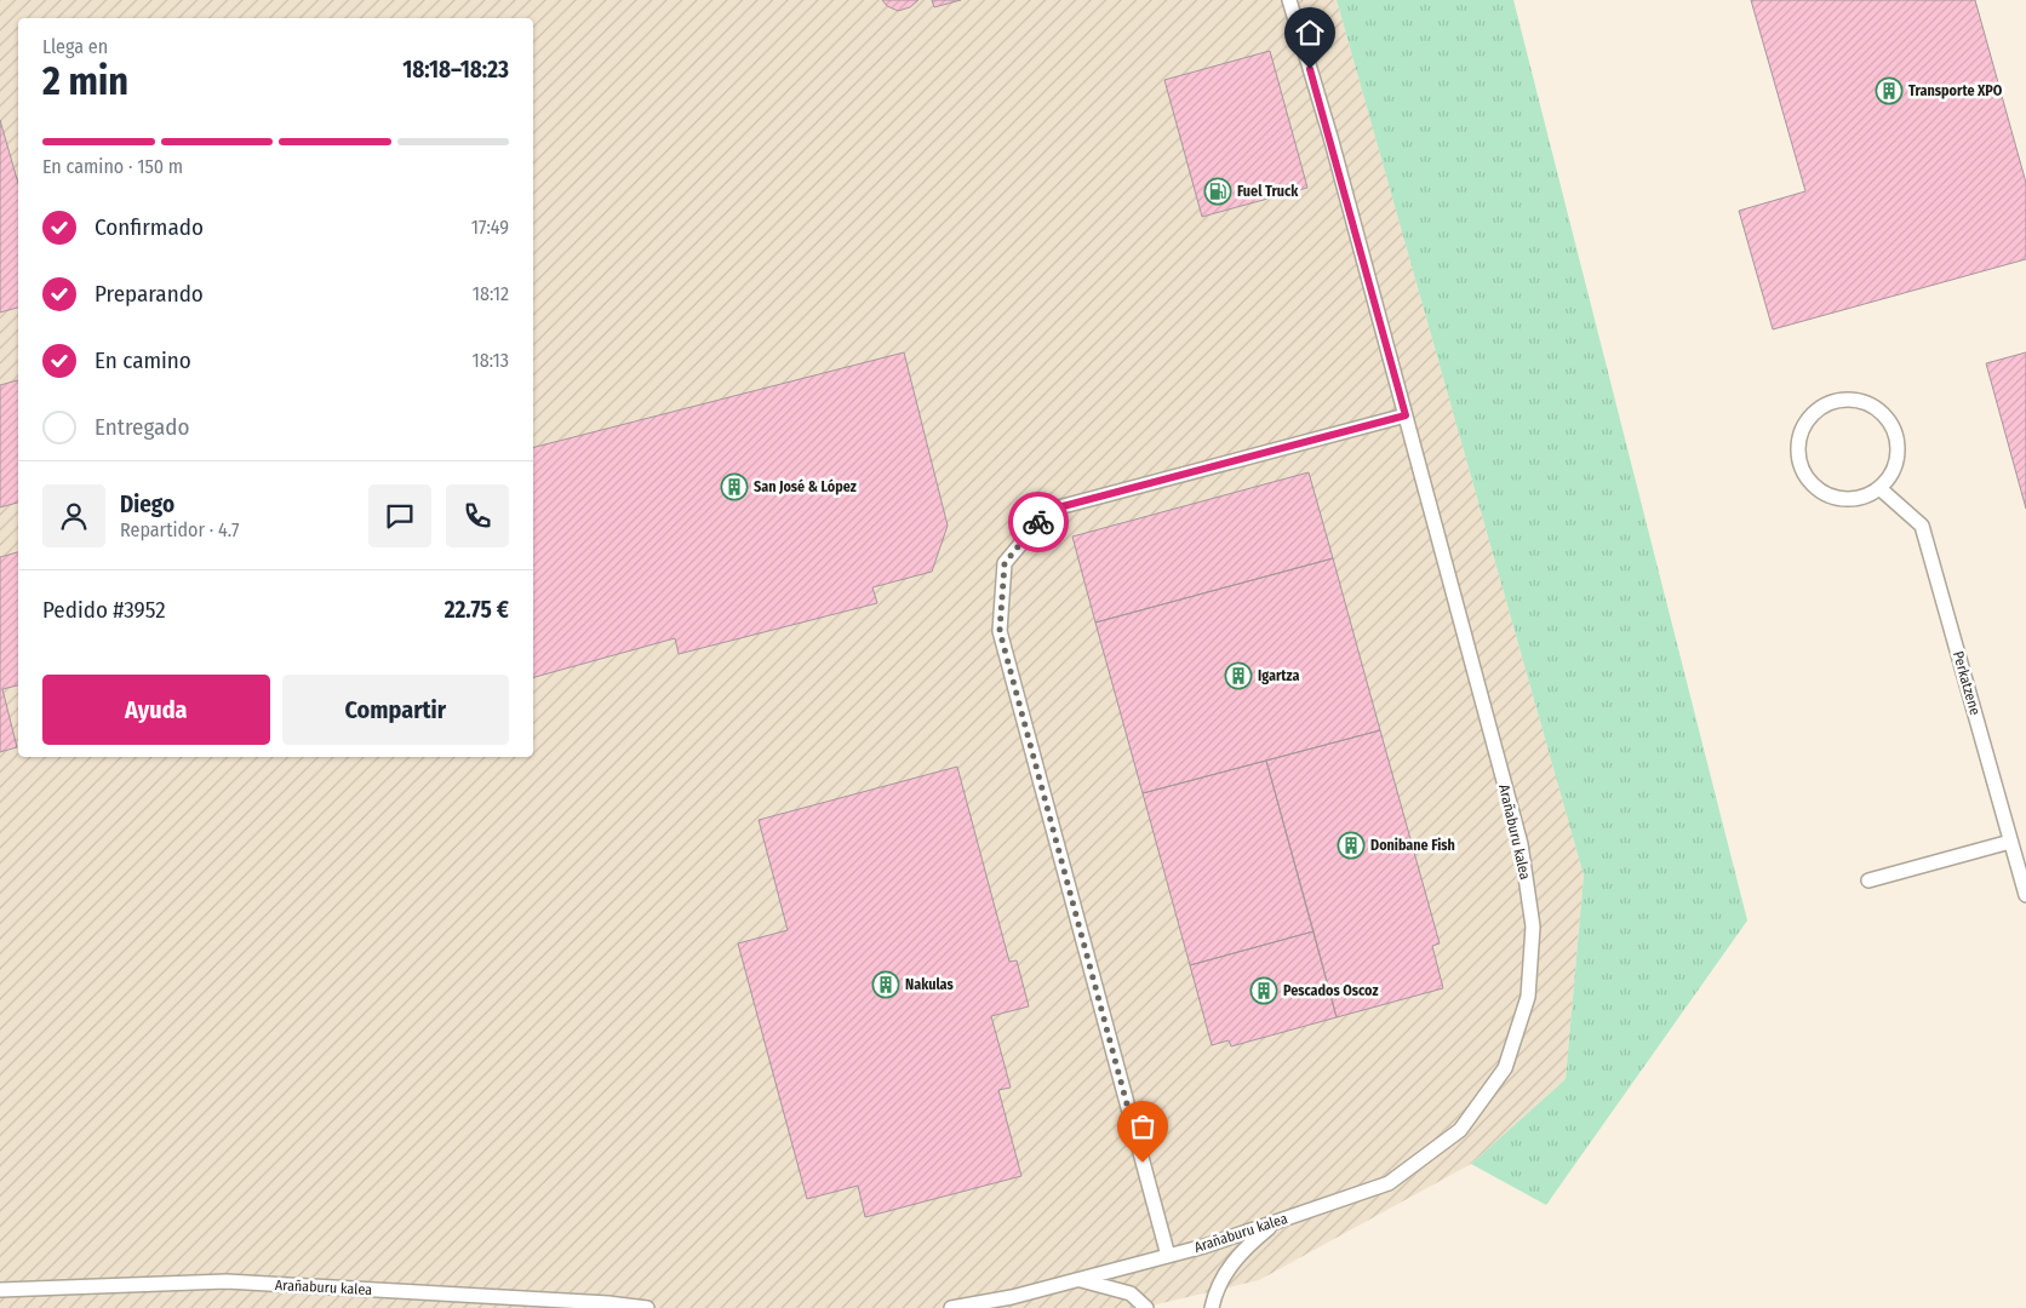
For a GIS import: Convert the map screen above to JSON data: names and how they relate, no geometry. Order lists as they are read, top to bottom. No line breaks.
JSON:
{"streets":{"lane":["Perkatzene","Arañaburu kalea"]},"places":{"building":["Transporte XPO","San José & López","Igartza","Donibane Fish","Nakulas","Pescados Oscoz"],"fuel station":["Fuel Truck"]},"page":{"heading":["2 min","Llega en","18:18–18:23"],"panel":["Diego","Repartidor · 4.7","Pedido #3952","22.75 €"],"bar":"En camino · 150 m","list":[["Confirmado","17:49"],["Preparando","18:12"],["En camino","18:13"],"Entregado"],"buttons":["Ayuda","Compartir"]}}
